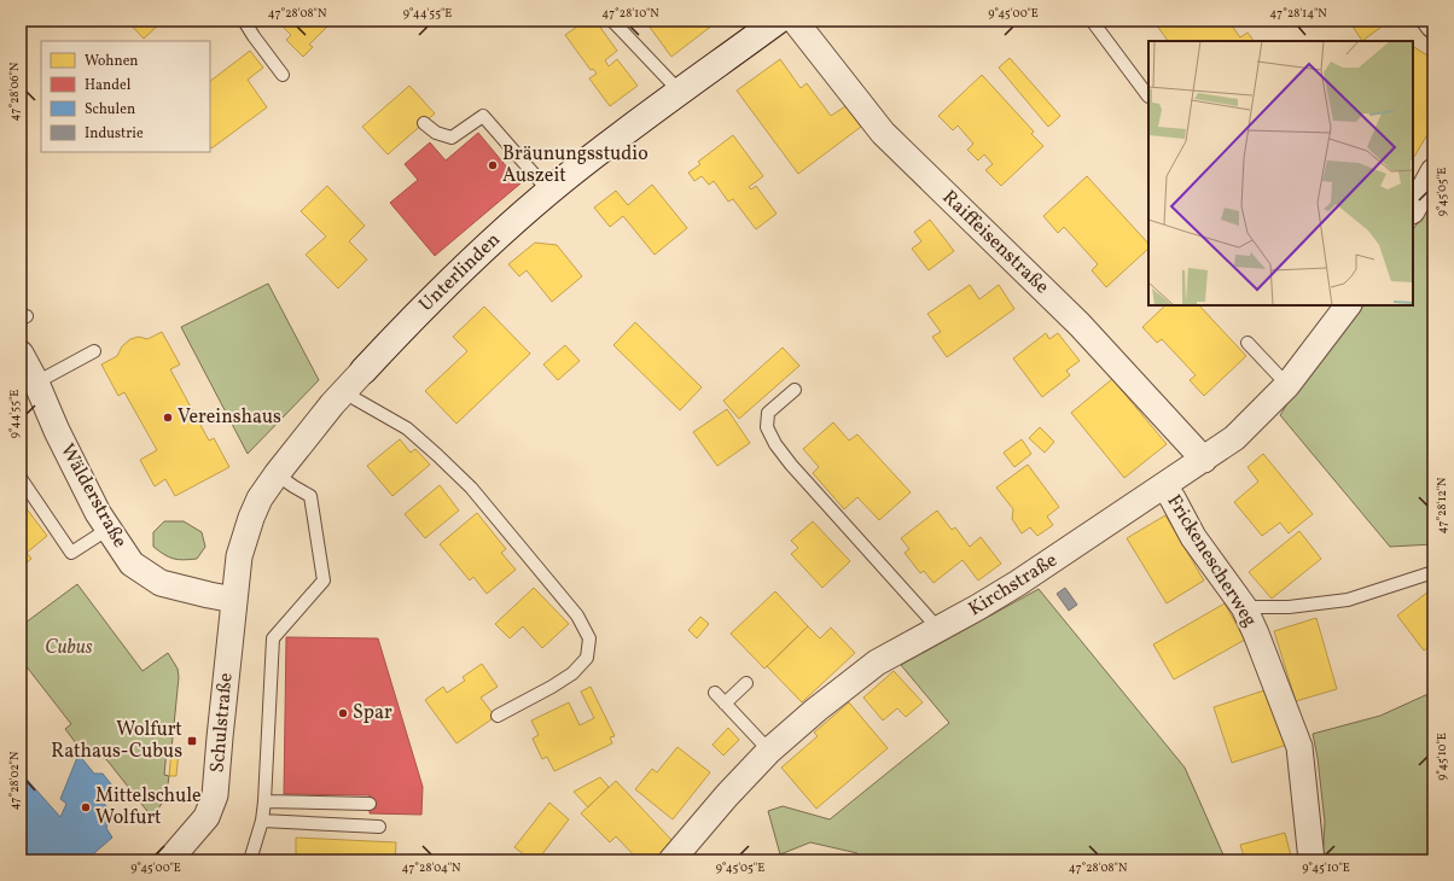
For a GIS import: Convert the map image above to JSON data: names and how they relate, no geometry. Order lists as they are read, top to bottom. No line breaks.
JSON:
{"streets":{"main road":["Unterlinden"],"street":["Raiffeisenstraße","Wälderstraße","Frickenescherweg","Kirchstraße","Schulstraße"]},"crossings":[["Raiffeisenstraße","Kirchstraße"],["Unterlinden","Wälderstraße"],["Unterlinden","Schulstraße"],["Wälderstraße","Schulstraße"],["Frickenescherweg","Kirchstraße"]],"parks":["Cubus"],"places":{"other":["Bräunungsstudio Auszeit","Vereinshaus","Spar","Mittelschule Wolfurt"],"transit":["Wolfurt Rathaus-Cubus"]},"legend":["Wohnen","Handel","Schulen","Industrie"],"coordinates":["47°28'08\"N","9°44'55\"E","47°28'10\"N","9°45'00\"E","47°28'14\"N","47°28'06\"N","9°45'05\"E","47°28'12\"N","9°45'10\"E","47°28'02\"N","47°28'04\"N"]}
